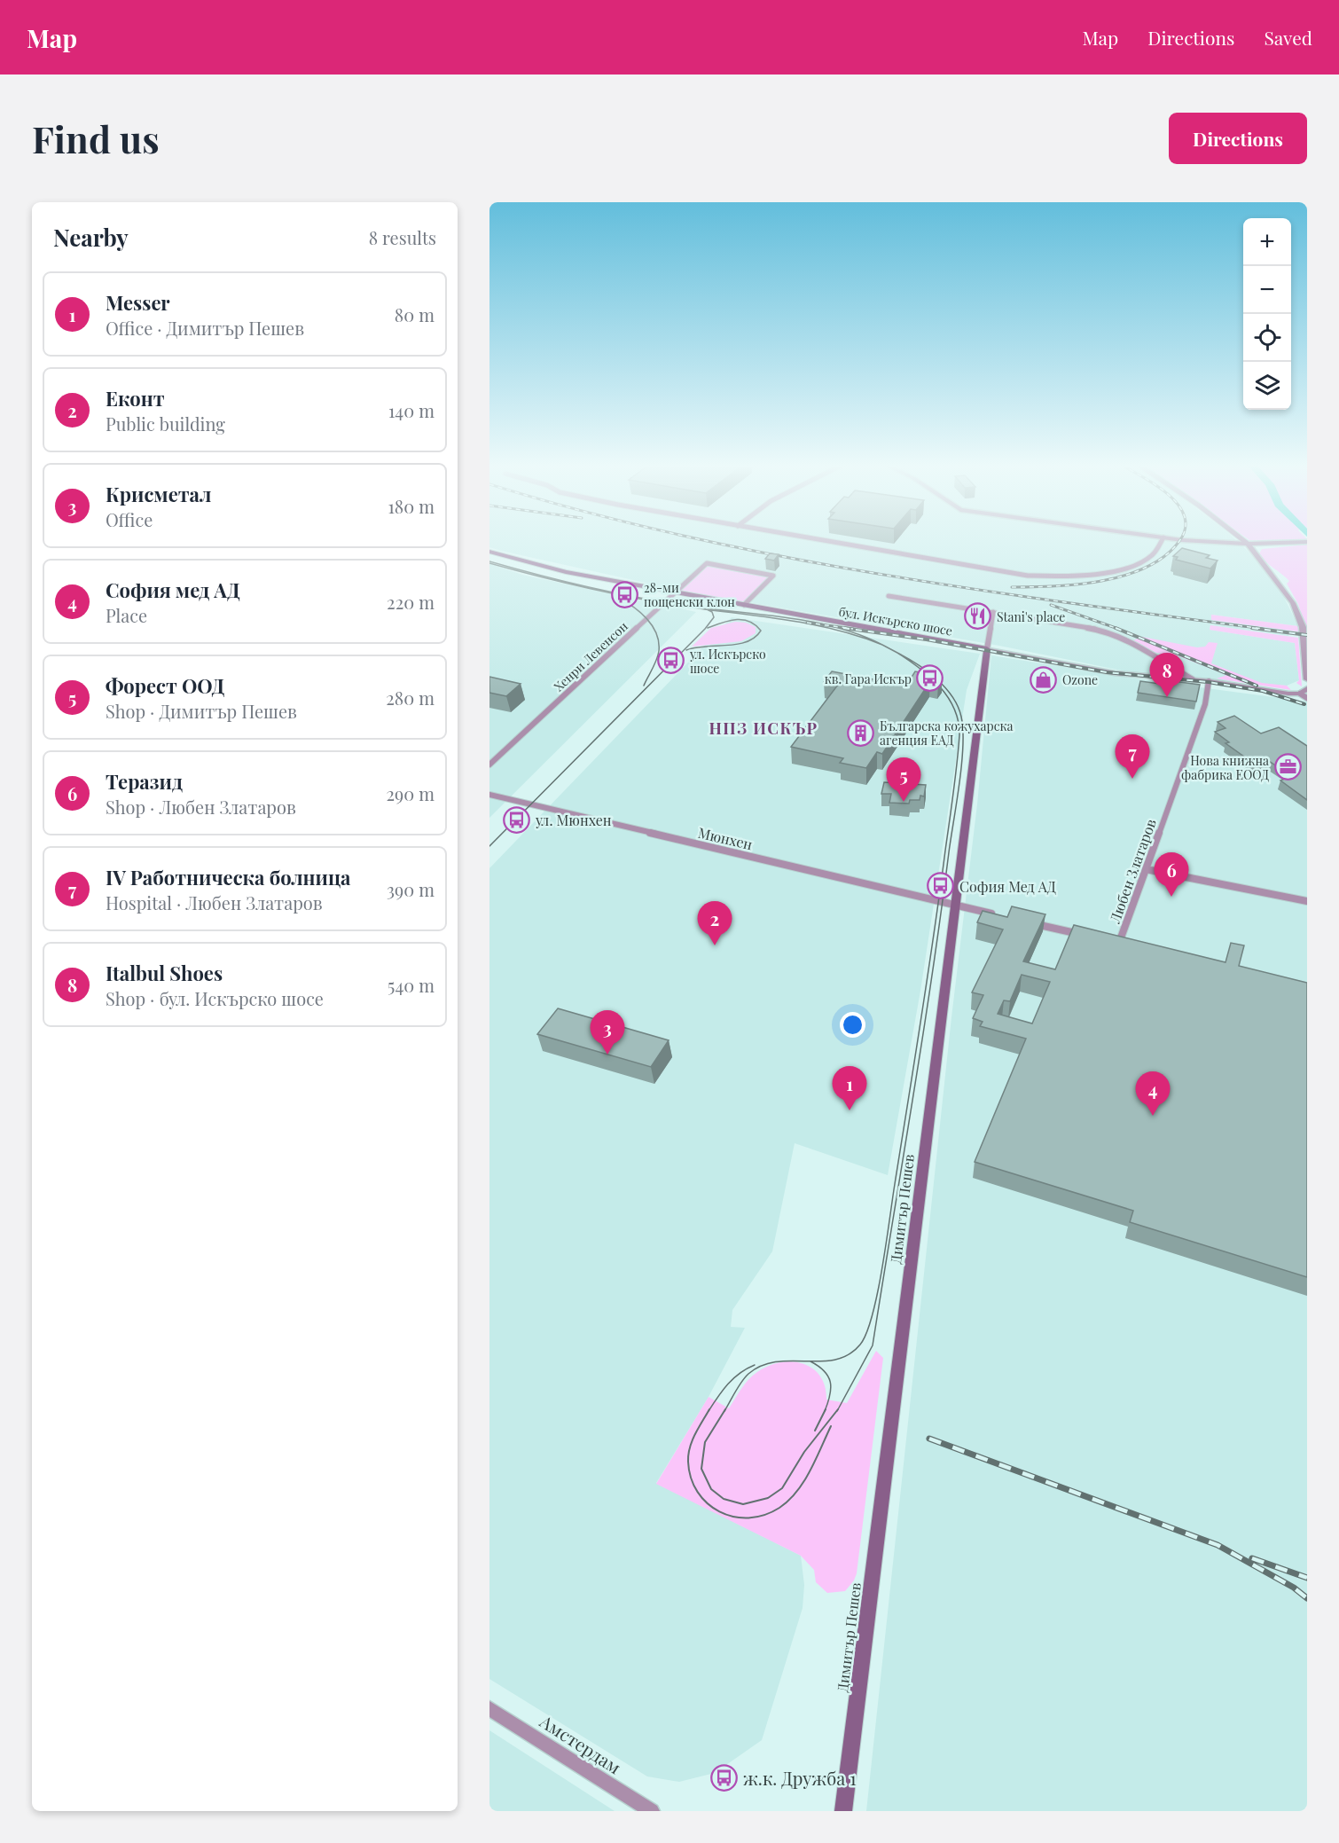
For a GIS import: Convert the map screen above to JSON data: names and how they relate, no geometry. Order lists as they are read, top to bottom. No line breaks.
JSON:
{"streets":{"main road":["бул. Искърско шосе","Димитър Пешев"],"street":["Хенри Левенсон","Мюнхен","Любен Златаров","Амстердам"]},"crossings":[["бул. Искърско шосе","Хенри Левенсон"],["бул. Искърско шосе","Любен Златаров"],["бул. Искърско шосе","Димитър Пешев"],["Мюнхен","Димитър Пешев"]],"districts":["НПЗ ИСКЪР"],"places":{"bus stop":["28-ми пощенски клон","ул. Искърско шосе","кв. Гара Искър","ул. Мюнхен","София Мед АД","ж.к. Дружба 1"],"restaurant":["Stani's place"],"shop":["Ozone"],"building":["Българска кожухарска агенция ЕАД"],"office":["Нова книжна фабрика ЕООД"]},"page":{"header":"Map","nav":["Map","Directions","Saved"],"buttons":"Directions","title":"Find us","heading":["Nearby","8 results"],"map_buttons":["+","−"],"list":[{"mark":"1","name":"Messer","note":"Office · Димитър Пешев","value":"80 m"},{"mark":"2","name":"Еконт","note":"Public building","value":"140 m"},{"mark":"3","name":"Крисметал","note":"Office","value":"180 m"},{"mark":"4","name":"София мед АД","note":"Place","value":"220 m"},{"mark":"5","name":"Форест ООД","note":"Shop · Димитър Пешев","value":"280 m"},{"mark":"6","name":"Теразид","note":"Shop · Любен Златаров","value":"290 m"},{"mark":"7","name":"IV Работническа болница","note":"Hospital · Любен Златаров","value":"390 m"},{"mark":"8","name":"Italbul Shoes","note":"Shop · бул. Искърско шосе","value":"540 m"}],"pins":["8","7","5","6","2","3","1","4"]}}
